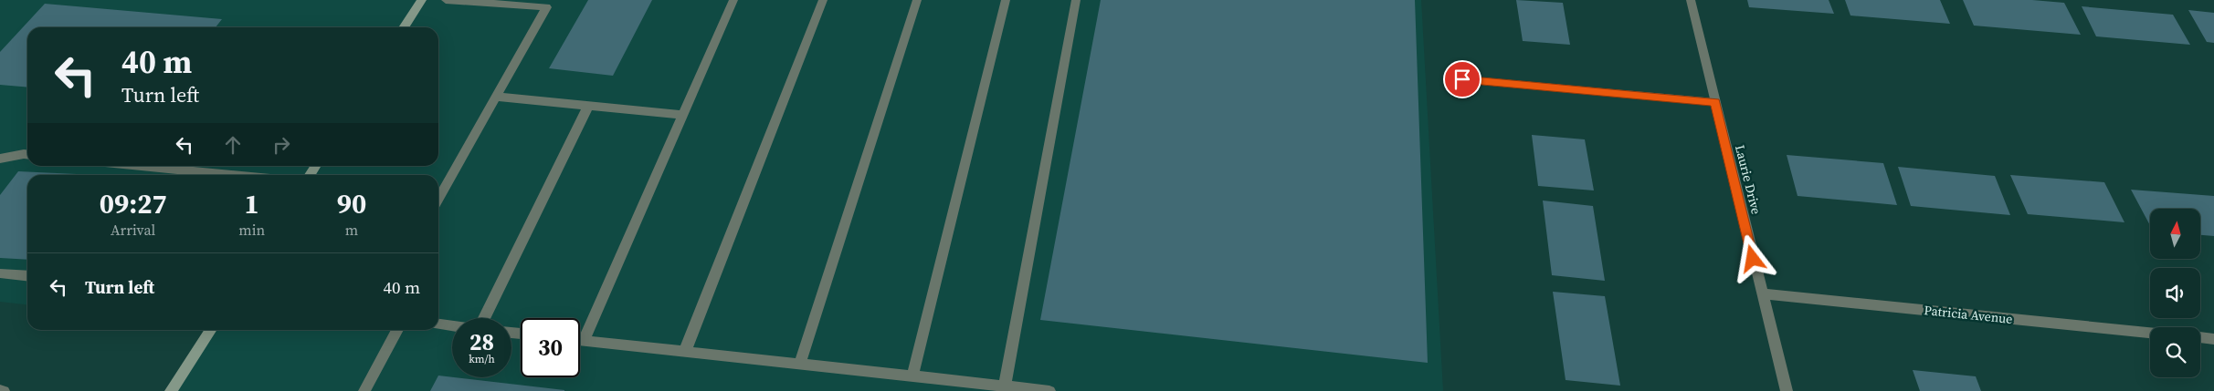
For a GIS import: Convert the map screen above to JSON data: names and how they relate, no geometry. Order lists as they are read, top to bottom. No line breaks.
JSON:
{"streets":{"street":["Laurie Drive","Patricia Avenue"]},"crossings":[["Laurie Drive","Patricia Avenue"]],"north":"top","page":{"turn":["40 m","Turn left"],"eta":["09:27","Arrival","1","min","90","m"],"list":[{"name":"Turn left","value":"40 m"}],"speed":"28 km/h","limit":"30"}}
